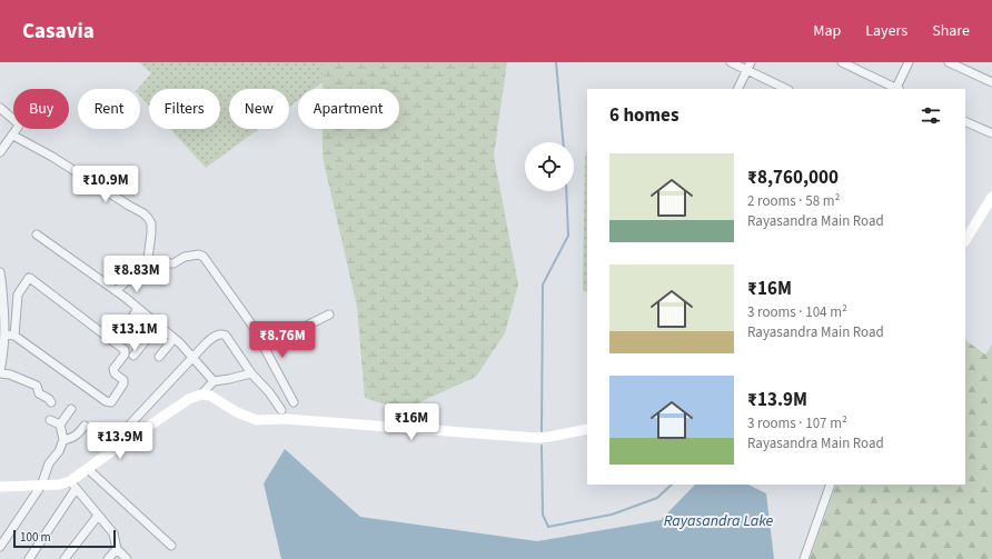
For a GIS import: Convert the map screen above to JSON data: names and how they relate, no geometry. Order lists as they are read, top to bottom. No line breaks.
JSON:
{"water":["Rayasandra Lake"],"scale_bar":"100 m","page":{"header":"Casavia","nav":["Map","Layers","Share"],"chip":["Buy","Rent","Filters","New","Apartment"],"heading":"6 homes","list":[{"name":"₹8,760,000","note":"2 rooms · 58 m² · Rayasandra Main Road"},{"name":"₹16M","note":"3 rooms · 104 m² · Rayasandra Main Road"},{"name":"₹13.9M","note":"3 rooms · 107 m² · Rayasandra Main Road"}],"price":["₹10.9M","₹8.83M","₹13.1M","₹8.76M","₹16M","₹13.9M"],"scale":"100 m"}}
